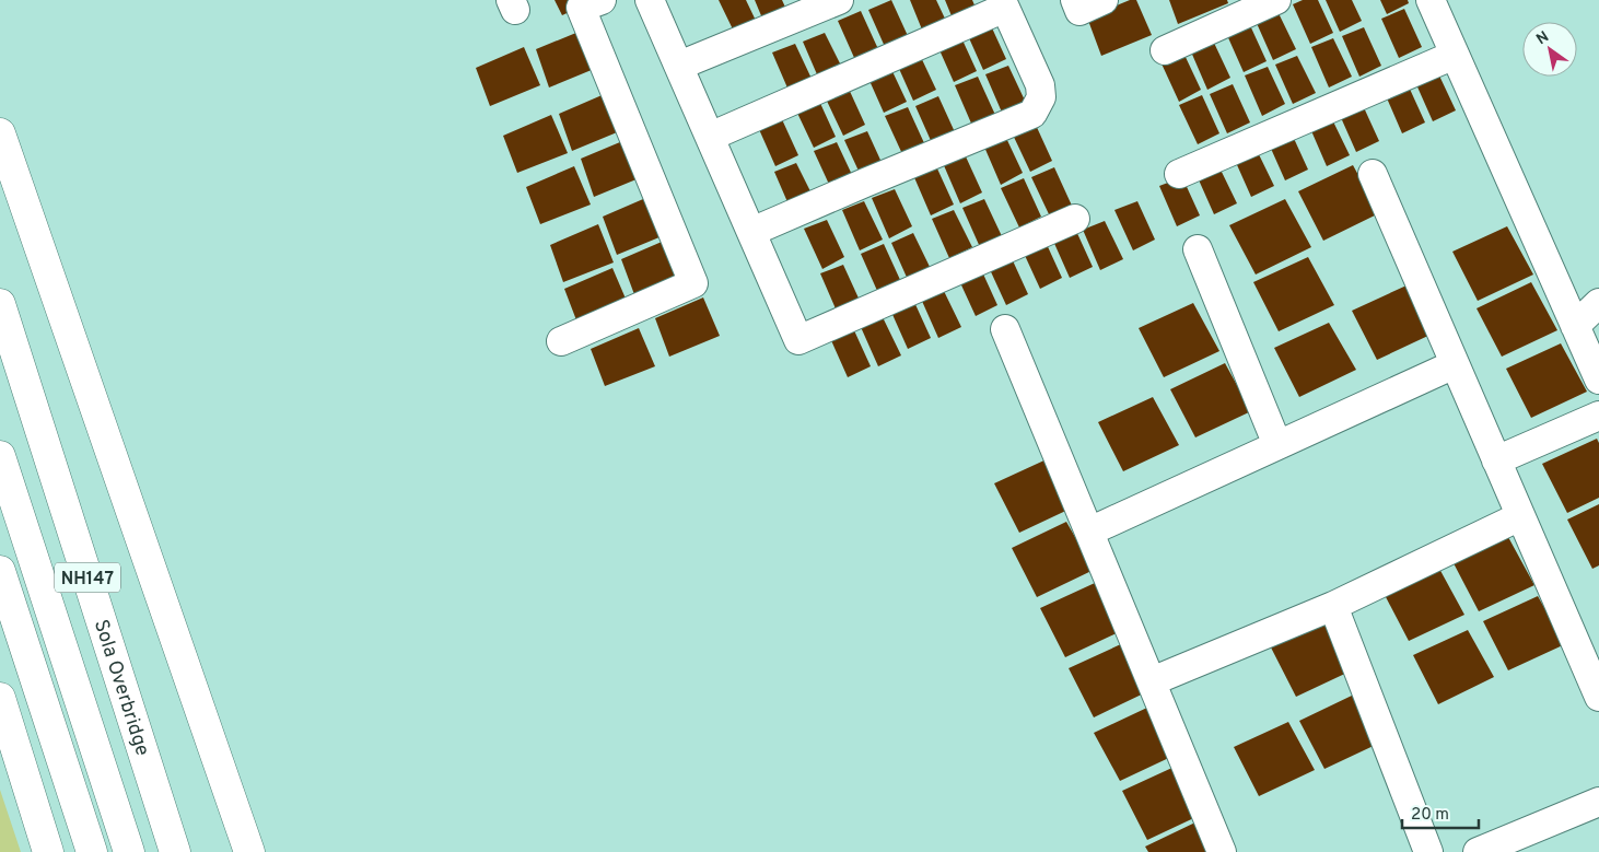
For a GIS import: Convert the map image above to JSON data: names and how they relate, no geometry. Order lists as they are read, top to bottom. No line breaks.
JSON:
{"streets":{"main road":["NH147","Sola Overbridge"]},"scale_bar":"20 m","north":"top left"}
